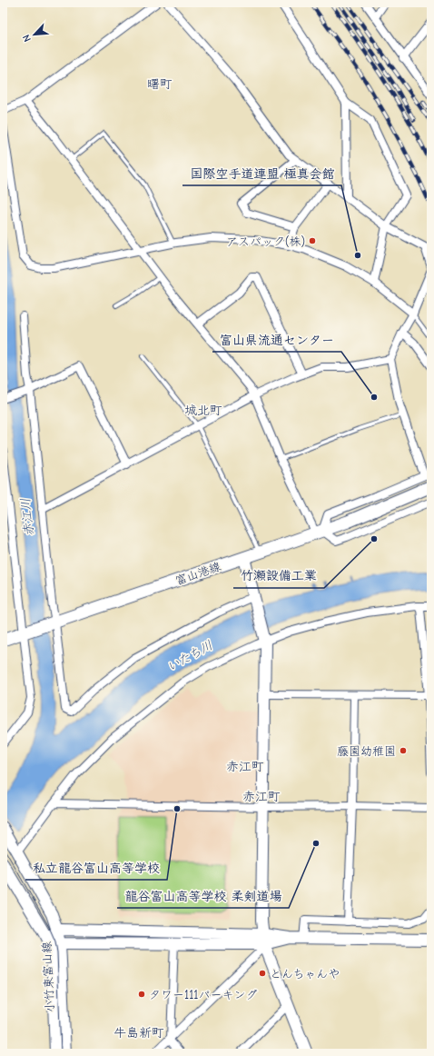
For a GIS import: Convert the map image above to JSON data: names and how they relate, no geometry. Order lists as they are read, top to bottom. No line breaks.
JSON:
{"streets":{"main road":["富山港線"],"street":["小竹東富山線"]},"districts":["曙町","城北町","赤江町","赤江町","牛島新町"],"water":["赤江川","いたち川"],"places":["アスパック(株)","国際空手道連盟 極真会館","富山県流通センター","竹瀬設備工業","藤園幼稚園","私立龍谷富山高等学校","龍谷富山高等学校 柔剣道場","とんちゃんや","タワー111パーキング"],"north":"bottom left"}
